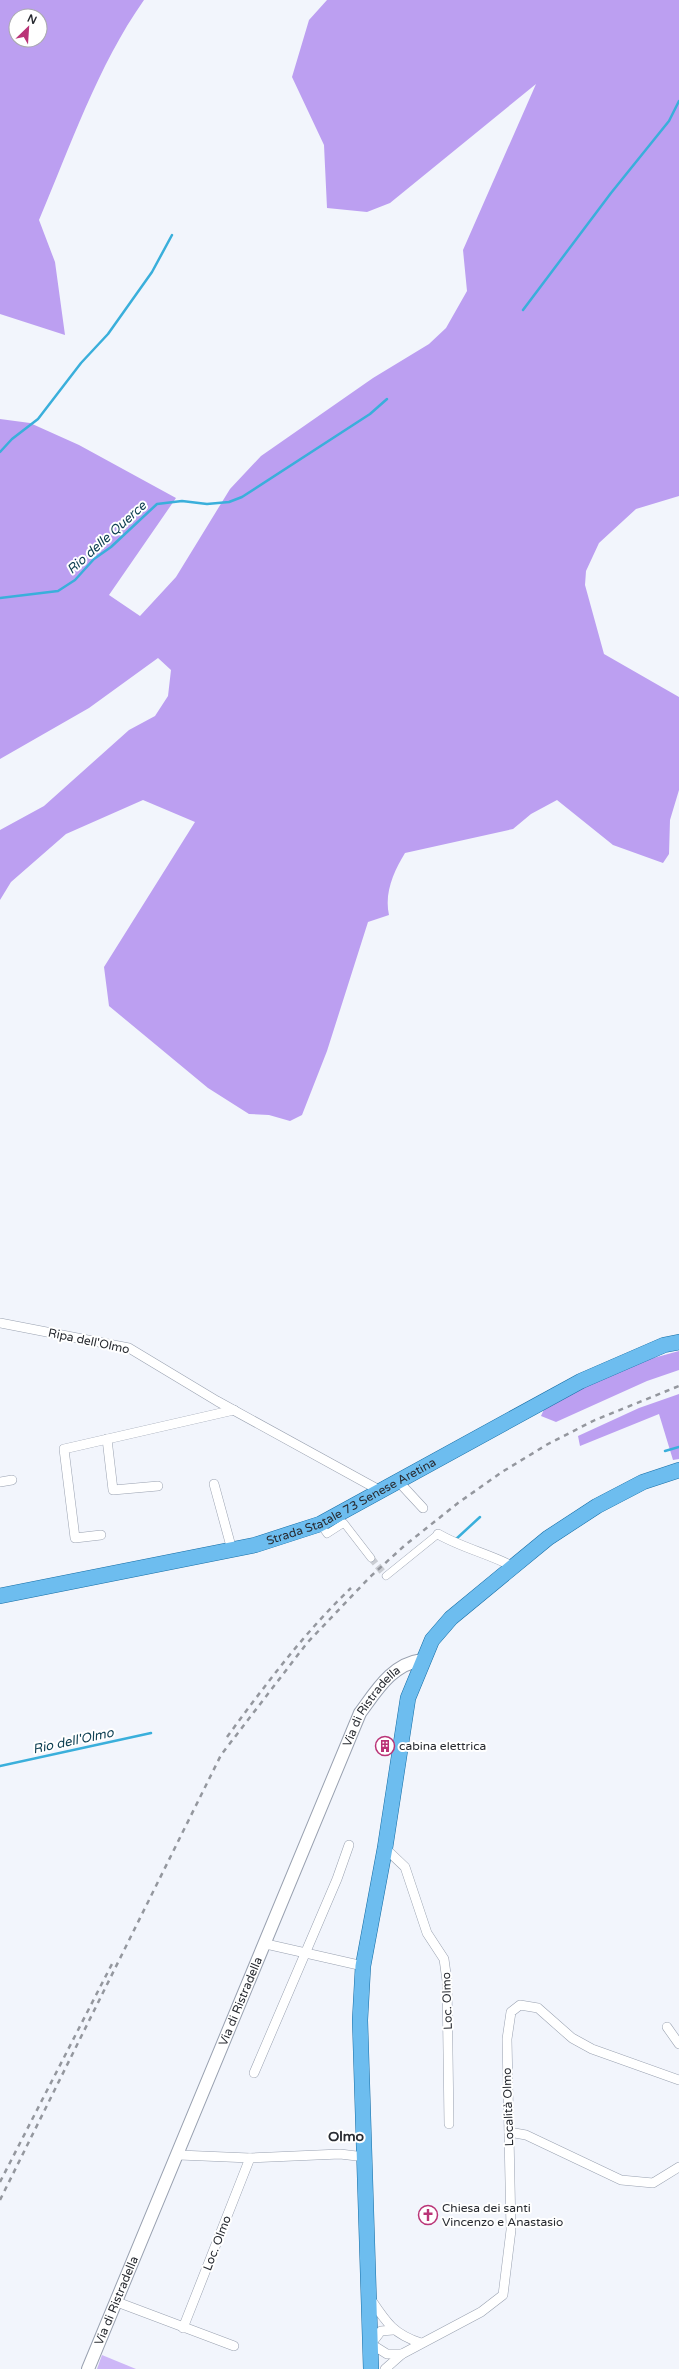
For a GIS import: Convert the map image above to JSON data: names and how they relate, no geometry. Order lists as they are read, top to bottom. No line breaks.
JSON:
{"streets":{"main road":["Strada Statale 73 Senese Aretina"],"street":["Ripa dell'Olmo","Via di Ristradella","Loc. Olmo","Località Olmo"]},"crossings":[["Ripa dell'Olmo","Strada Statale 73 Senese Aretina"]],"districts":["Olmo"],"water":["Rio delle Querce","Rio dell'Olmo"],"places":{"building":["cabina elettrica"],"church":["Chiesa dei santi Vincenzo e Anastasio"]},"north":"top right"}
